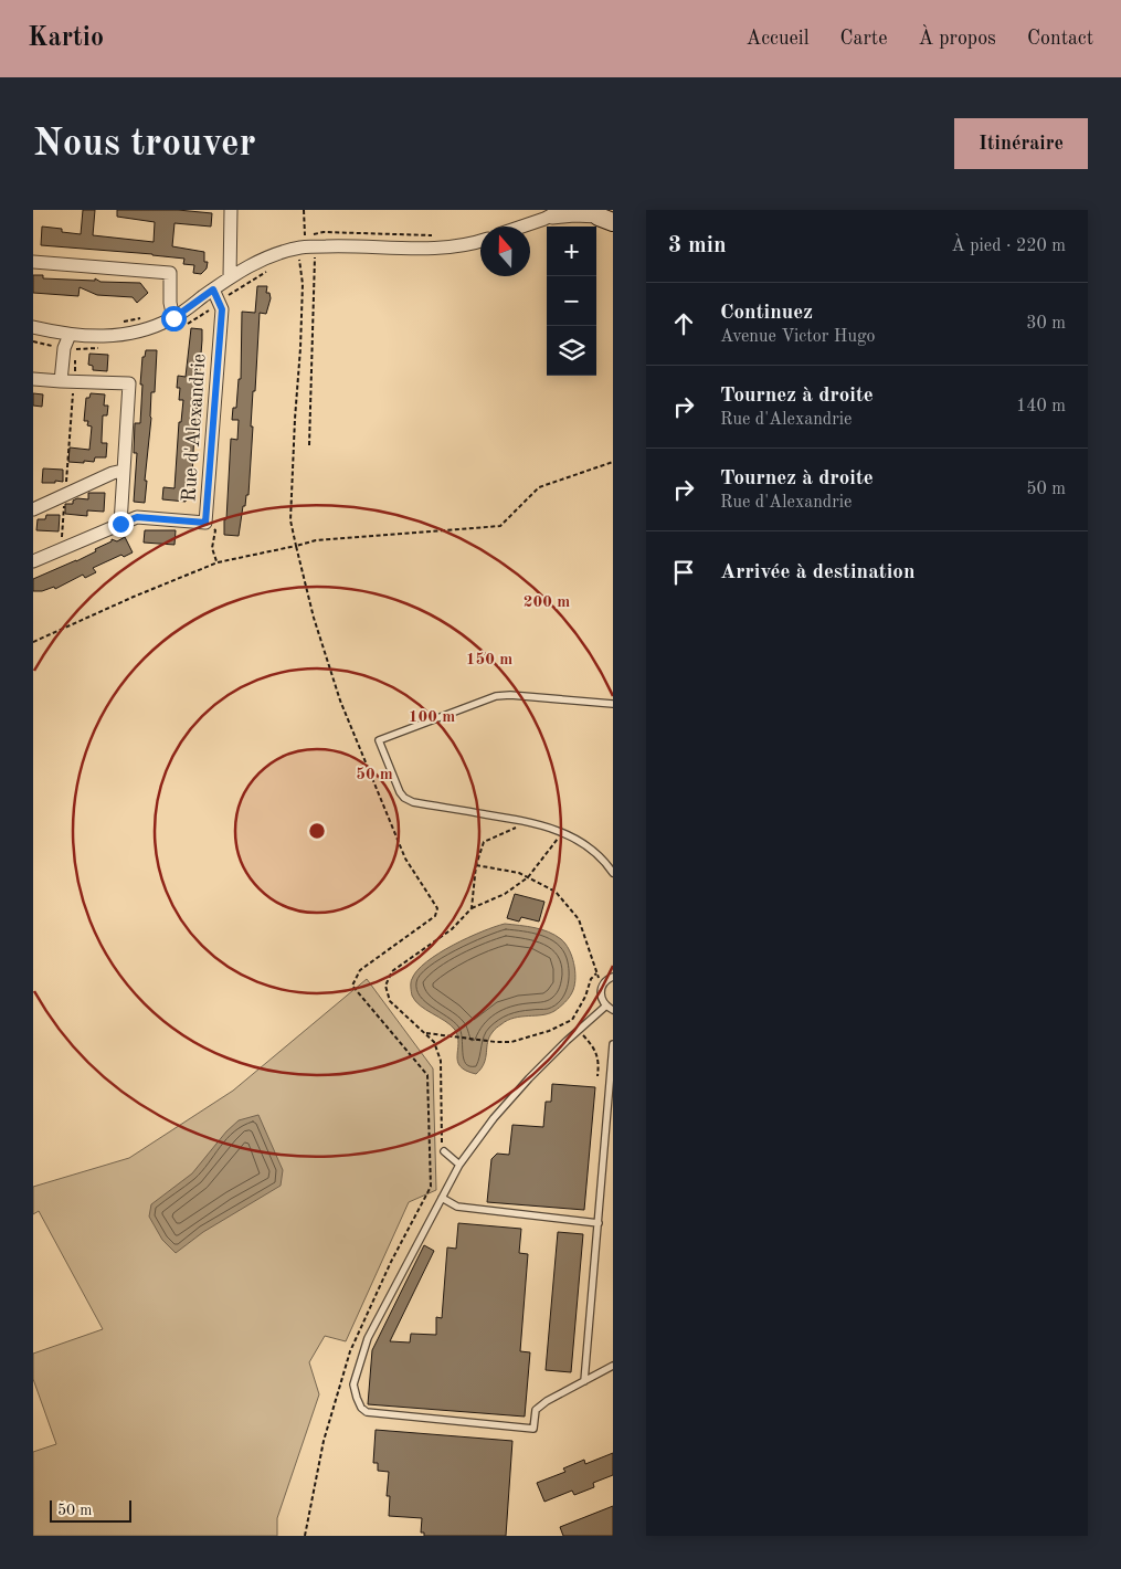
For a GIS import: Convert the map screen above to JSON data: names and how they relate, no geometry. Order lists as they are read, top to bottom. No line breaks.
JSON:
{"streets":{"street":["Rue d'Alexandrie"]},"scale_bar":"50 m","north":"top","page":{"header":"Kartio","nav":["Accueil","Carte","À propos","Contact"],"buttons":"Itinéraire","title":"Nous trouver","heading":["3 min","À pied · 220 m"],"map_buttons":["+","−"],"list":[["Continuez","Avenue Victor Hugo","30 m"],["Tournez à droite","Rue d'Alexandrie","140 m"],["Tournez à droite","Rue d'Alexandrie","50 m"],"Arrivée à destination"],"scale":"50 m"},"rings":["200 m","150 m","100 m","50 m"]}
